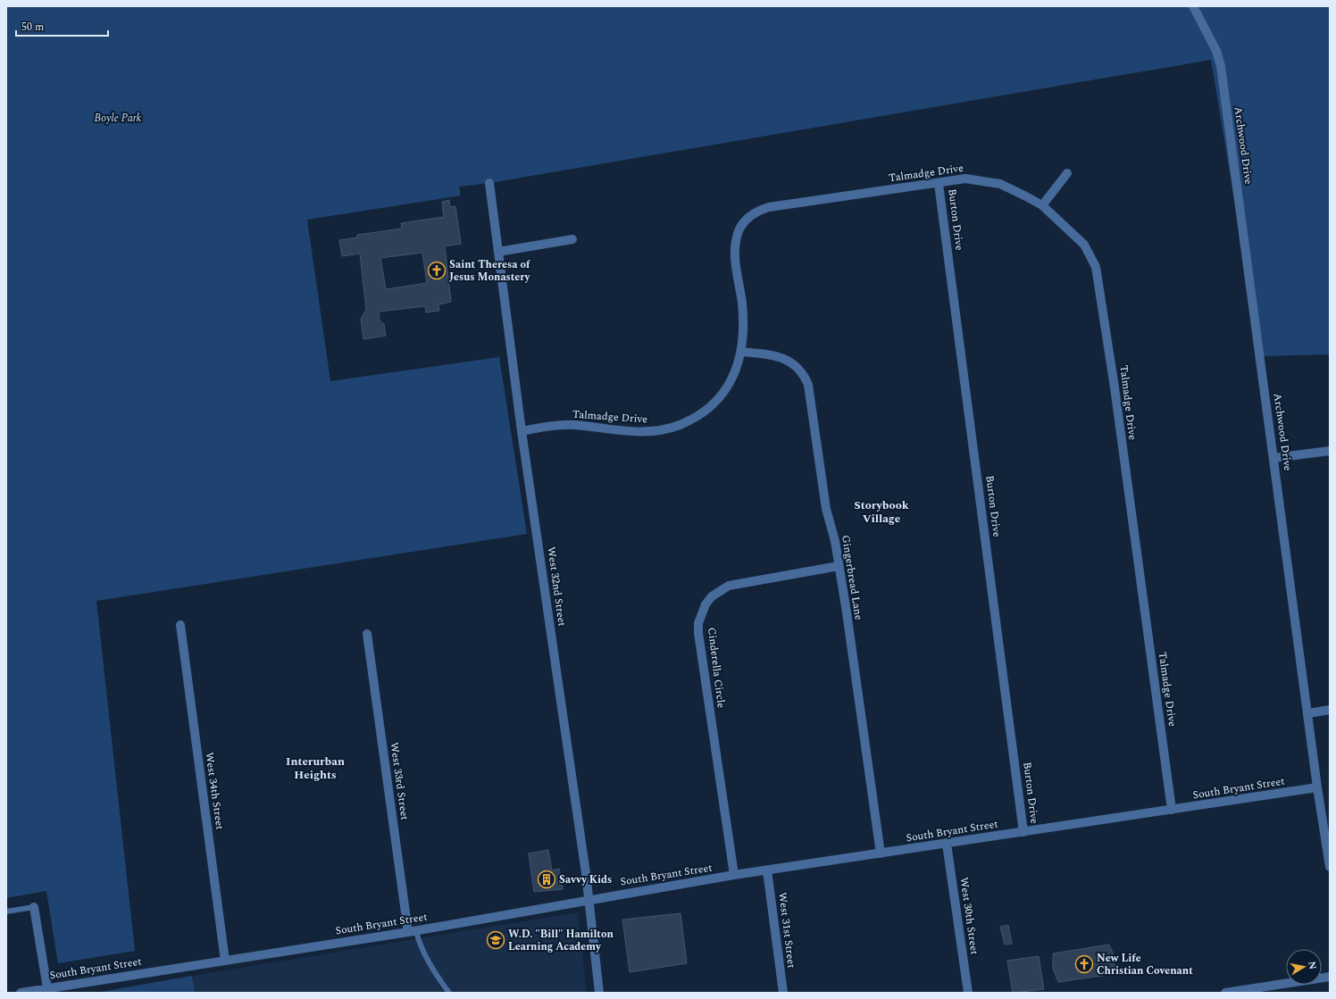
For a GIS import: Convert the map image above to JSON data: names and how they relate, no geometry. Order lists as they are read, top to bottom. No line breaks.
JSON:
{"streets":{"street":["Archwood Drive","Talmadge Drive","Burton Drive","Gingerbread Lane","West 32nd Street","Cinderella Circle","West 33rd Street","South Bryant Street","West 34th Street","West 30th Street","West 31st Street"]},"crossings":[["Archwood Drive","South Bryant Street"],["Talmadge Drive","Burton Drive"],["Talmadge Drive","Gingerbread Lane"],["Talmadge Drive","West 32nd Street"],["Talmadge Drive","South Bryant Street"],["Burton Drive","South Bryant Street"],["Gingerbread Lane","Cinderella Circle"],["Gingerbread Lane","South Bryant Street"],["West 32nd Street","South Bryant Street"],["Cinderella Circle","South Bryant Street"],["West 33rd Street","South Bryant Street"],["South Bryant Street","West 34th Street"],["South Bryant Street","West 30th Street"],["South Bryant Street","West 31st Street"]],"districts":["Storybook Village","Interurban Heights"],"parks":["Boyle Park"],"places":{"church":["Saint Theresa of Jesus Monastery","New Life Christian Covenant"],"building":["Savvy Kids"],"school or university":["W.D. \"Bill\" Hamilton Learning Academy"]},"scale_bar":"50 m","north":"right"}
